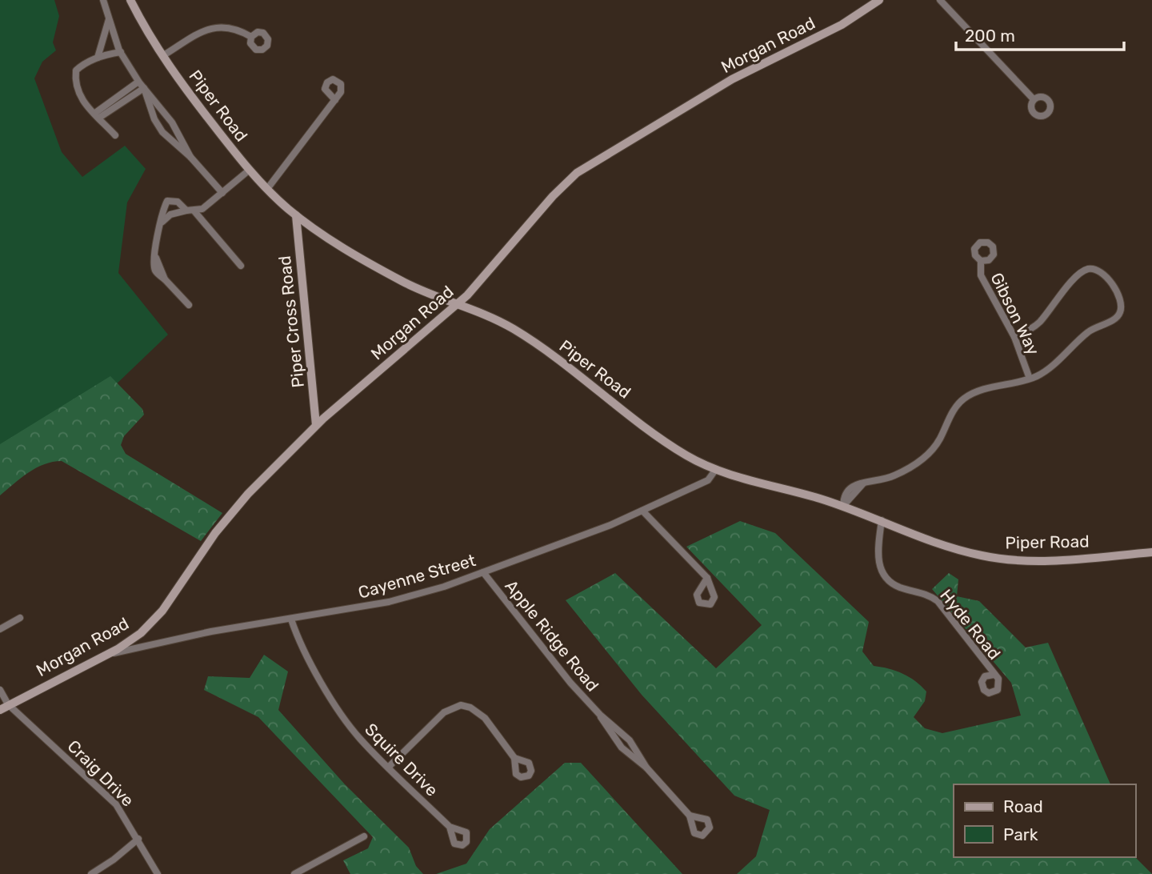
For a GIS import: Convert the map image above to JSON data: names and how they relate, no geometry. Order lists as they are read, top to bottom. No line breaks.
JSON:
{"streets":{"main road":["Morgan Road","Piper Road","Piper Cross Road"],"street":["Gibson Way","Cayenne Street","Hyde Road","Apple Ridge Road","Squire Drive","Craig Drive"]},"crossings":[["Morgan Road","Piper Road"],["Morgan Road","Piper Cross Road"],["Morgan Road","Cayenne Street"],["Morgan Road","Craig Drive"],["Piper Road","Piper Cross Road"],["Piper Road","Cayenne Street"],["Piper Road","Hyde Road"],["Cayenne Street","Apple Ridge Road"],["Cayenne Street","Squire Drive"]],"legend":["Road","Park"],"scale_bar":"200 m"}
